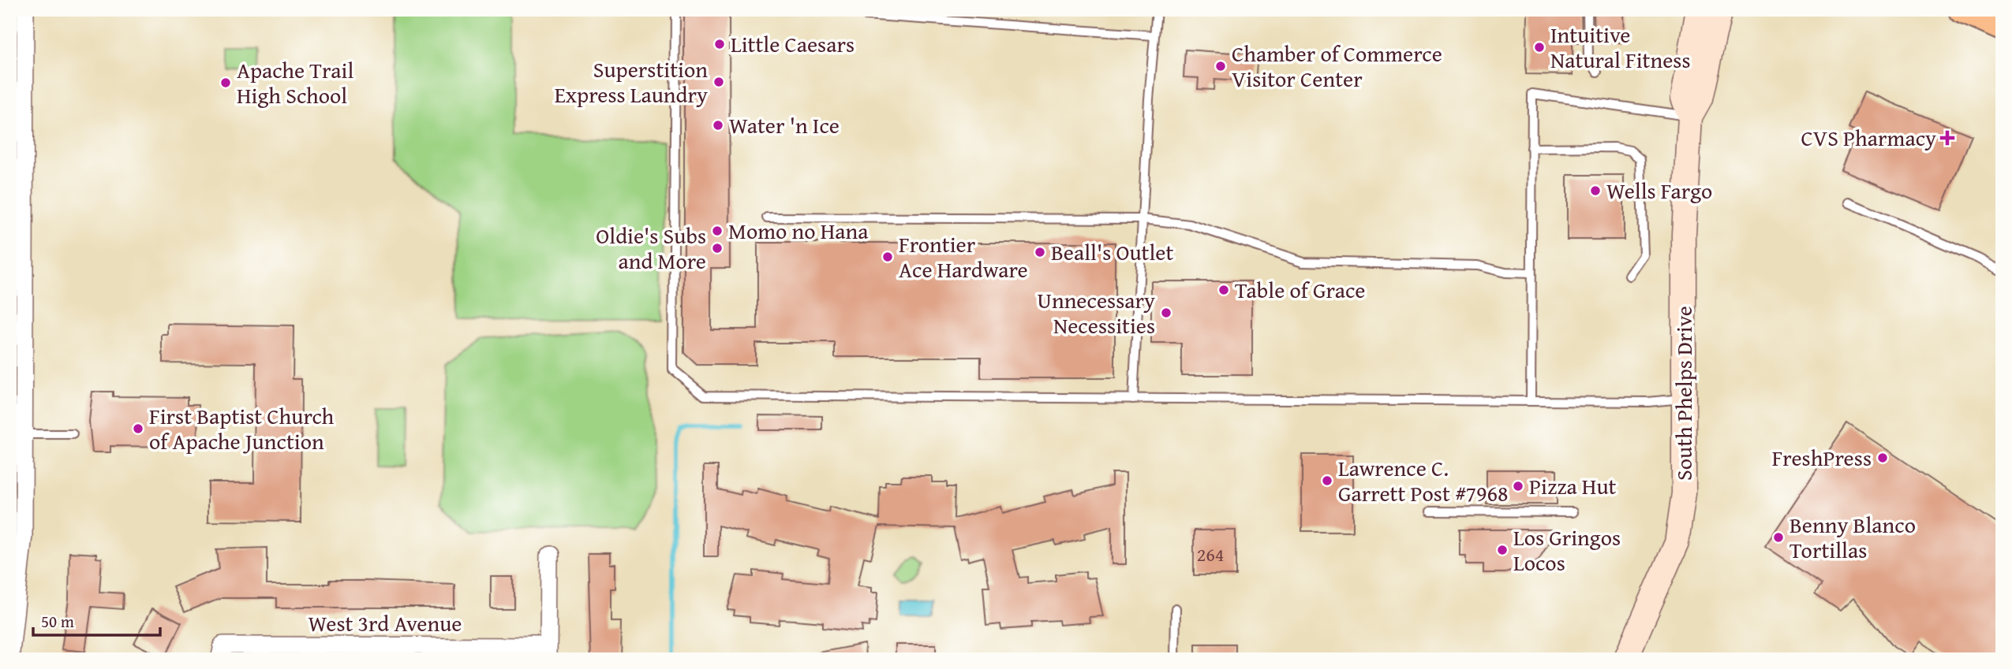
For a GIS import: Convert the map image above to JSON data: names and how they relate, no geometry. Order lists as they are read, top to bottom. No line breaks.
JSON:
{"streets":{"street":["South Phelps Drive","West 3rd Avenue"]},"places":{"other":["Little Caesars","Intuitive Natural Fitness","Chamber of Commerce Visitor Center","Superstition Express Laundry","Apache Trail High School","Water 'n Ice","Wells Fargo","Momo no Hana","Oldie's Subs and More","Beall's Outlet","Frontier Ace Hardware","Table of Grace","Unnecessary Necessities","First Baptist Church of Apache Junction","FreshPress","Lawrence C. Garrett Post #7968","Pizza Hut","Benny Blanco Tortillas","Los Gringos Locos"],"health":["CVS Pharmacy"]},"house_numbers":["264"],"scale_bar":"50 m"}
